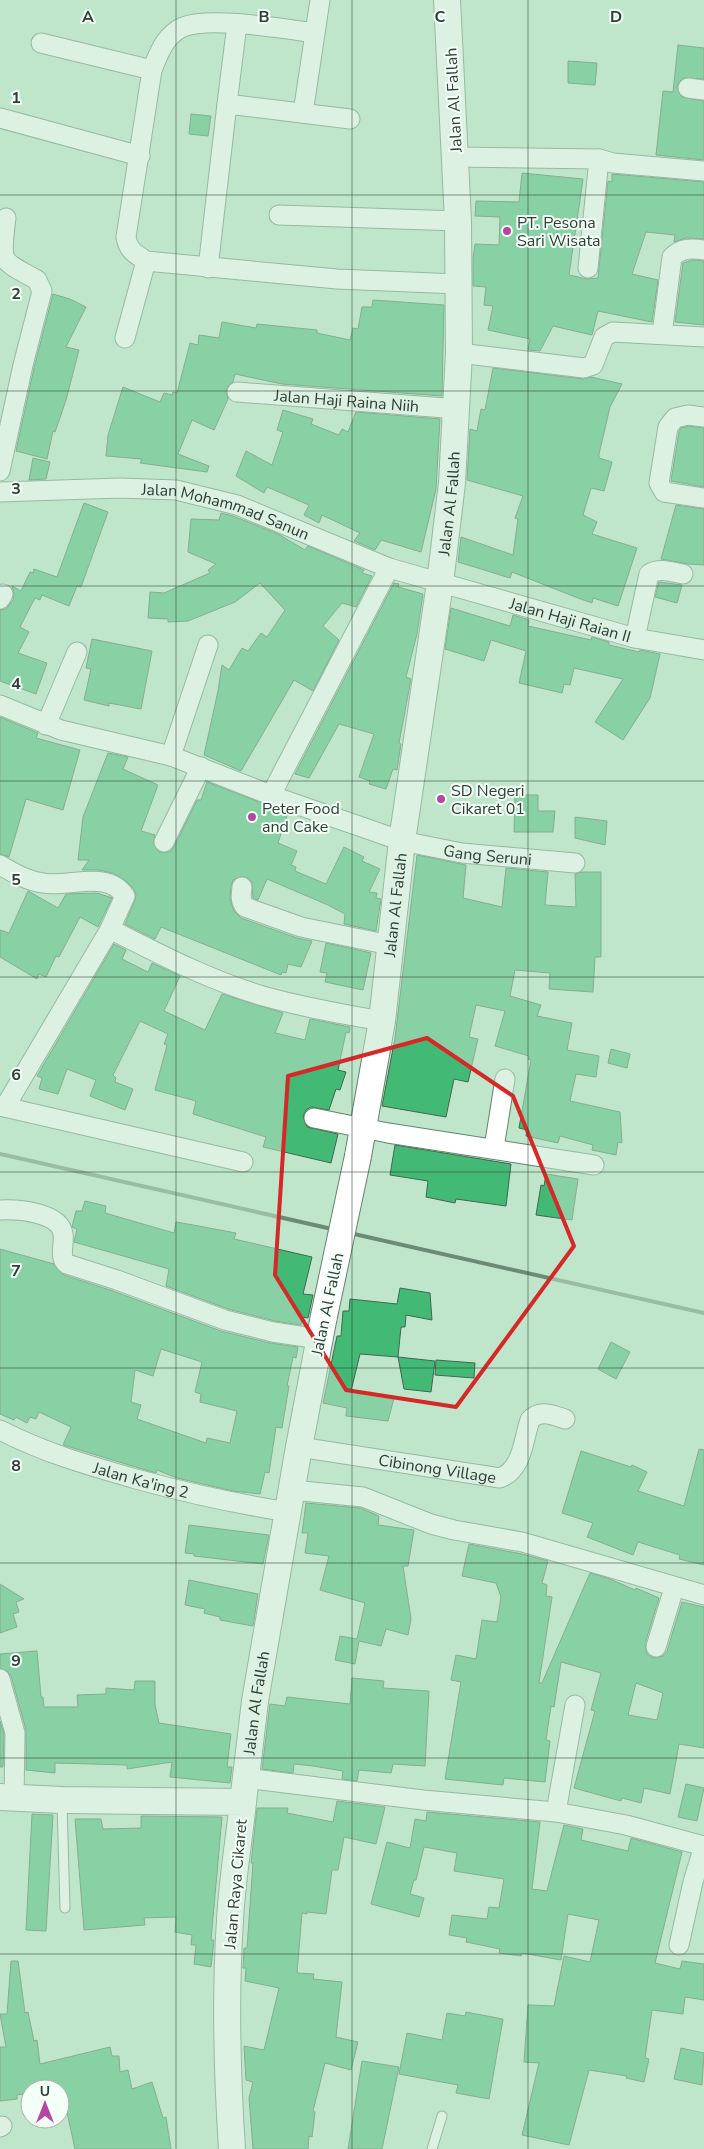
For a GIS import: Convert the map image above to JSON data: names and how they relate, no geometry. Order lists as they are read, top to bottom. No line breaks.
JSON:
{"streets":{"street":["Jalan Al Fallah","Jalan Haji Raina Niih","Jalan Mohammad Sanun","Jalan Haji Raian II","Gang Seruni","Cibinong Village","Jalan Ka'ing 2","Jalan Raya Cikaret"]},"crossings":[["Jalan Al Fallah","Jalan Haji Raina Niih"],["Jalan Al Fallah","Jalan Mohammad Sanun"],["Jalan Al Fallah","Jalan Haji Raian II"],["Jalan Al Fallah","Gang Seruni"],["Jalan Al Fallah","Cibinong Village"],["Jalan Al Fallah","Jalan Ka'ing 2"],["Jalan Al Fallah","Jalan Raya Cikaret"],["Jalan Mohammad Sanun","Jalan Haji Raian II"]],"places":["PT. Pesona Sari Wisata","SD Negeri Cikaret 01","Peter Food and Cake"],"north":"top","grid":{"columns":["A","B","C","D"],"rows":["1","2","3","4","5","6","7","8","9"]}}
